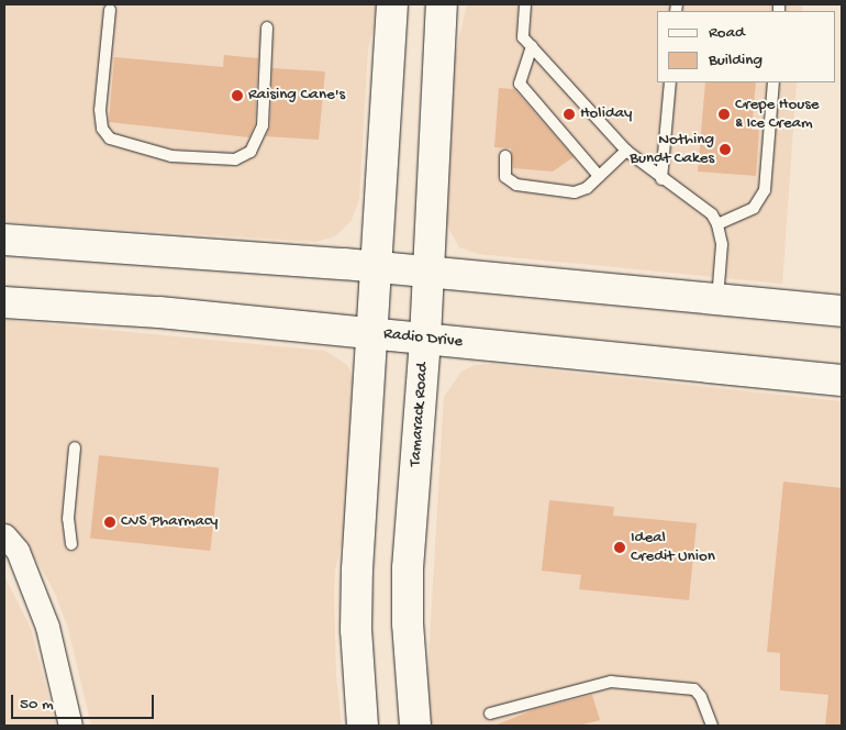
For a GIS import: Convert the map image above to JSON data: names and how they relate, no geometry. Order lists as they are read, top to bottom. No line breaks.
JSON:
{"streets":{"main road":["Radio Drive","Tamarack Road"]},"crossings":[["Radio Drive","Tamarack Road"]],"places":["Raising Cane's","Holiday","Crepe House & Ice Cream","Nothing Bundt Cakes","CVS Pharmacy","Ideal Credit Union"],"legend":["Road","Building"],"scale_bar":"50 m"}
